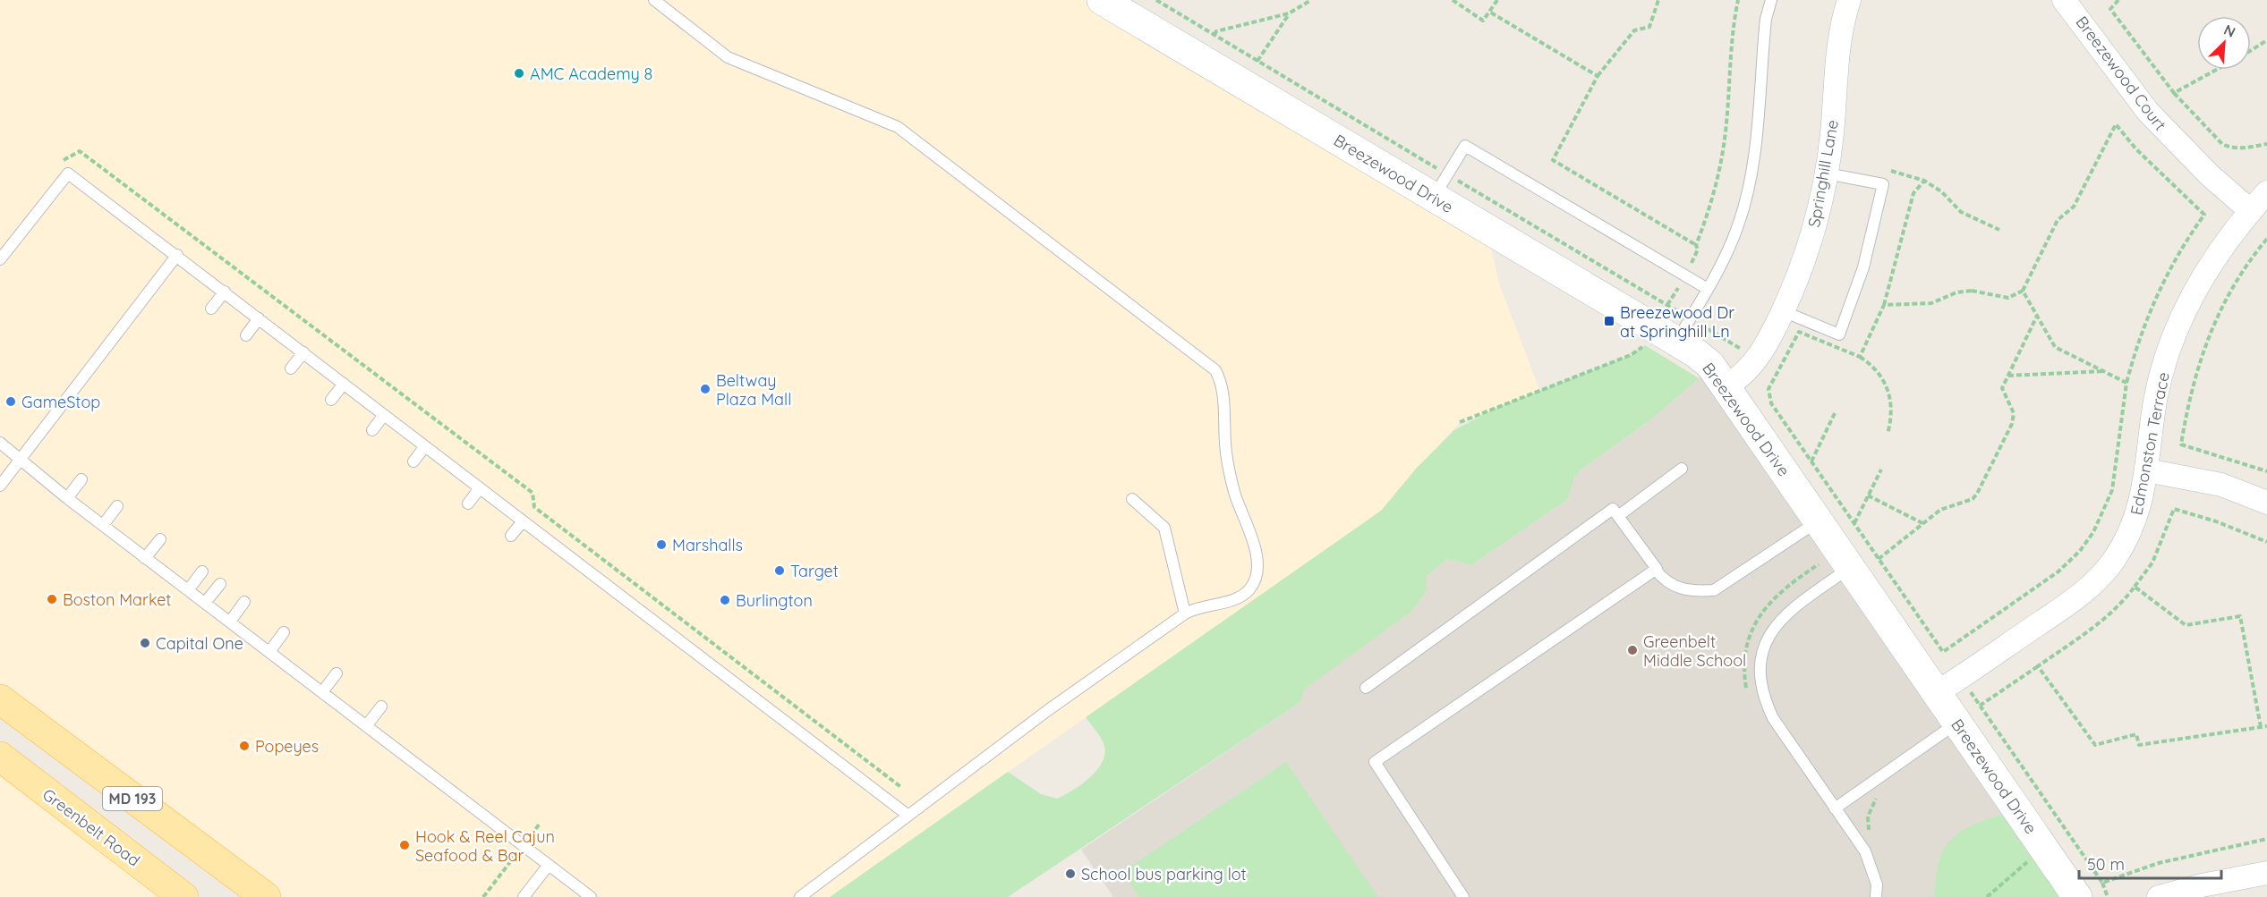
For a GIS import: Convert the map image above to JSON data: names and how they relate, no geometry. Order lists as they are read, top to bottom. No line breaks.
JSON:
{"streets":{"main road":["MD 193","Greenbelt Road"],"street":["Breezewood Court","Breezewood Drive","Springhill Lane","Edmonston Terrace"]},"crossings":[["Breezewood Court","Edmonston Terrace"],["Breezewood Drive","Springhill Lane"],["Breezewood Drive","Edmonston Terrace"]],"places":{"other":["AMC Academy 8","Beltway Plaza Mall","GameStop","Marshalls","Target","Boston Market","Burlington","Capital One","Greenbelt Middle School","Popeyes","Hook & Reel Cajun Seafood & Bar","School bus parking lot"],"transit":["Breezewood Dr at Springhill Ln"]},"scale_bar":"50 m","north":"top right"}
